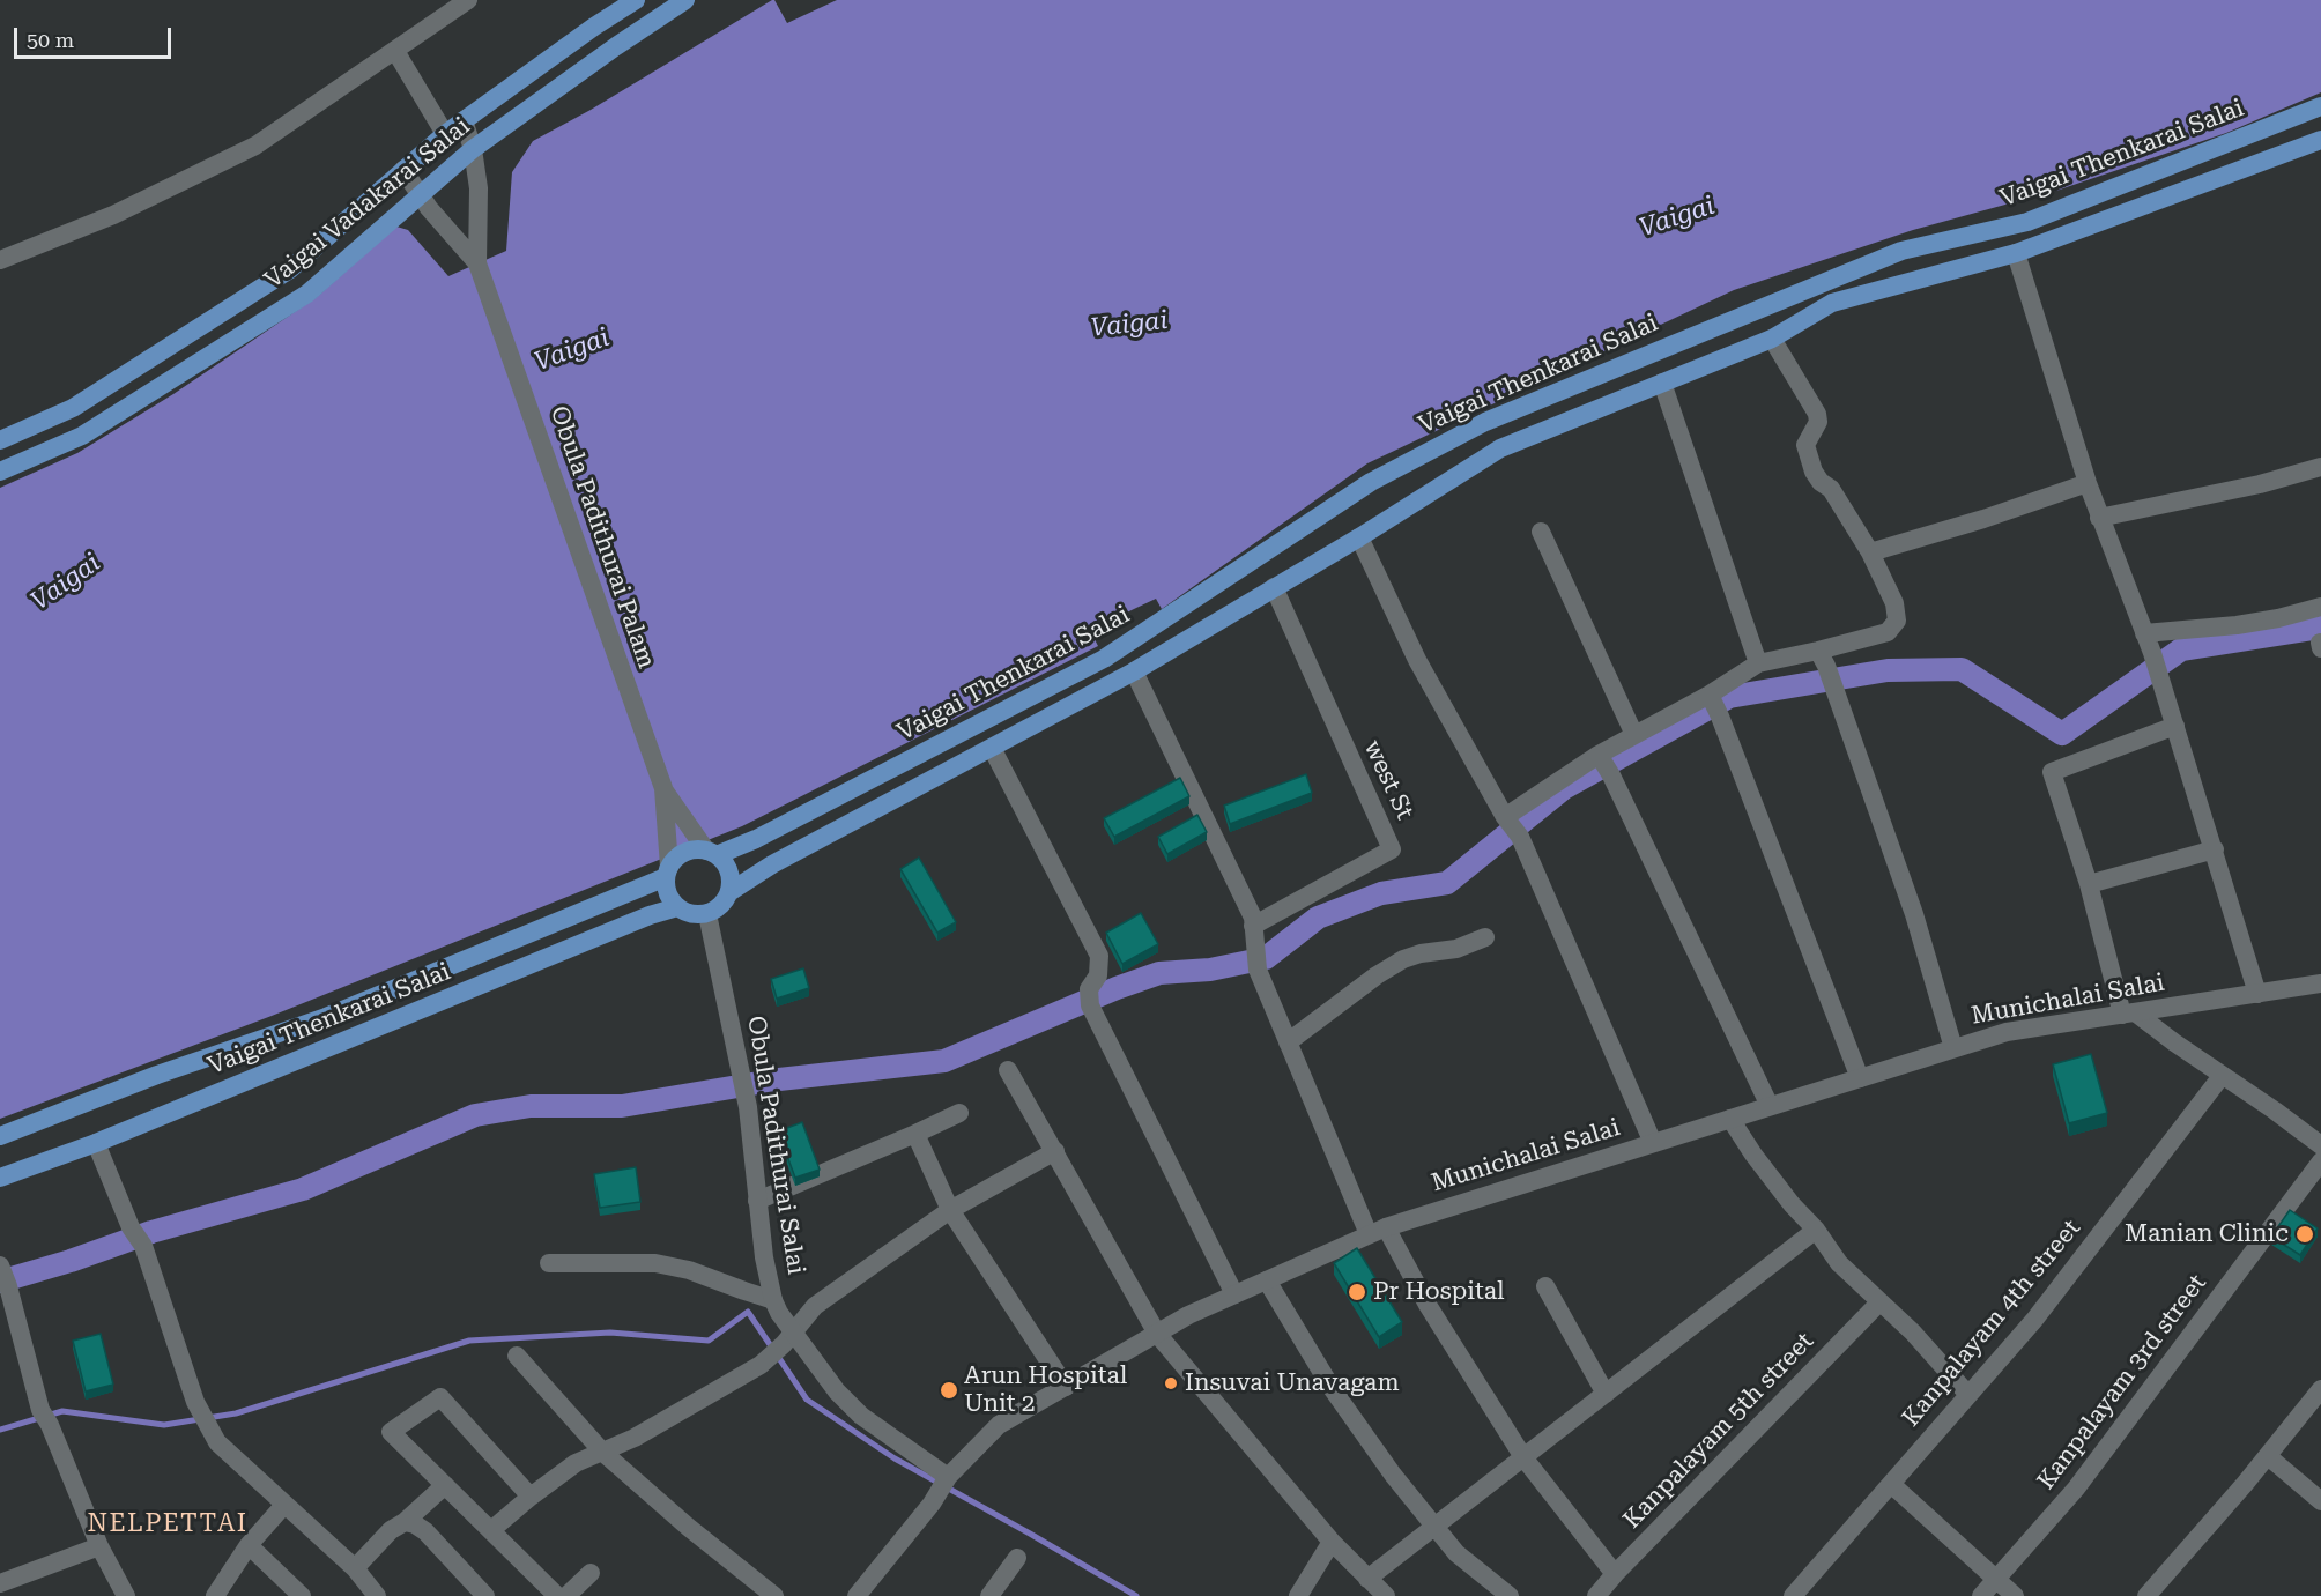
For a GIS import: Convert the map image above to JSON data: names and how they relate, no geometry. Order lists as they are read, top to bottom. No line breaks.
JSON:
{"streets":{"main road":["Vaigai Thenkarai Salai","Vaigai Vadakarai Salai"],"street":["Obula Padithurai Palam","west St","Munichalai Salai","Obula Padithurai Salai","Kanpalayam 4th street","Kanpalayam 3rd street","Kanpalayam 5th street"]},"crossings":[["Vaigai Thenkarai Salai","Obula Padithurai Palam"],["Vaigai Thenkarai Salai","Obula Padithurai Salai"],["Vaigai Vadakarai Salai","Obula Padithurai Palam"],["Obula Padithurai Palam","Obula Padithurai Salai"],["Munichalai Salai","Obula Padithurai Salai"]],"districts":["NELPETTAI"],"water":["Vaigai"],"places":["Manian Clinic","Pr Hospital","Insuvai Unavagam","Arun Hospital Unit 2"],"scale_bar":"50 m"}
